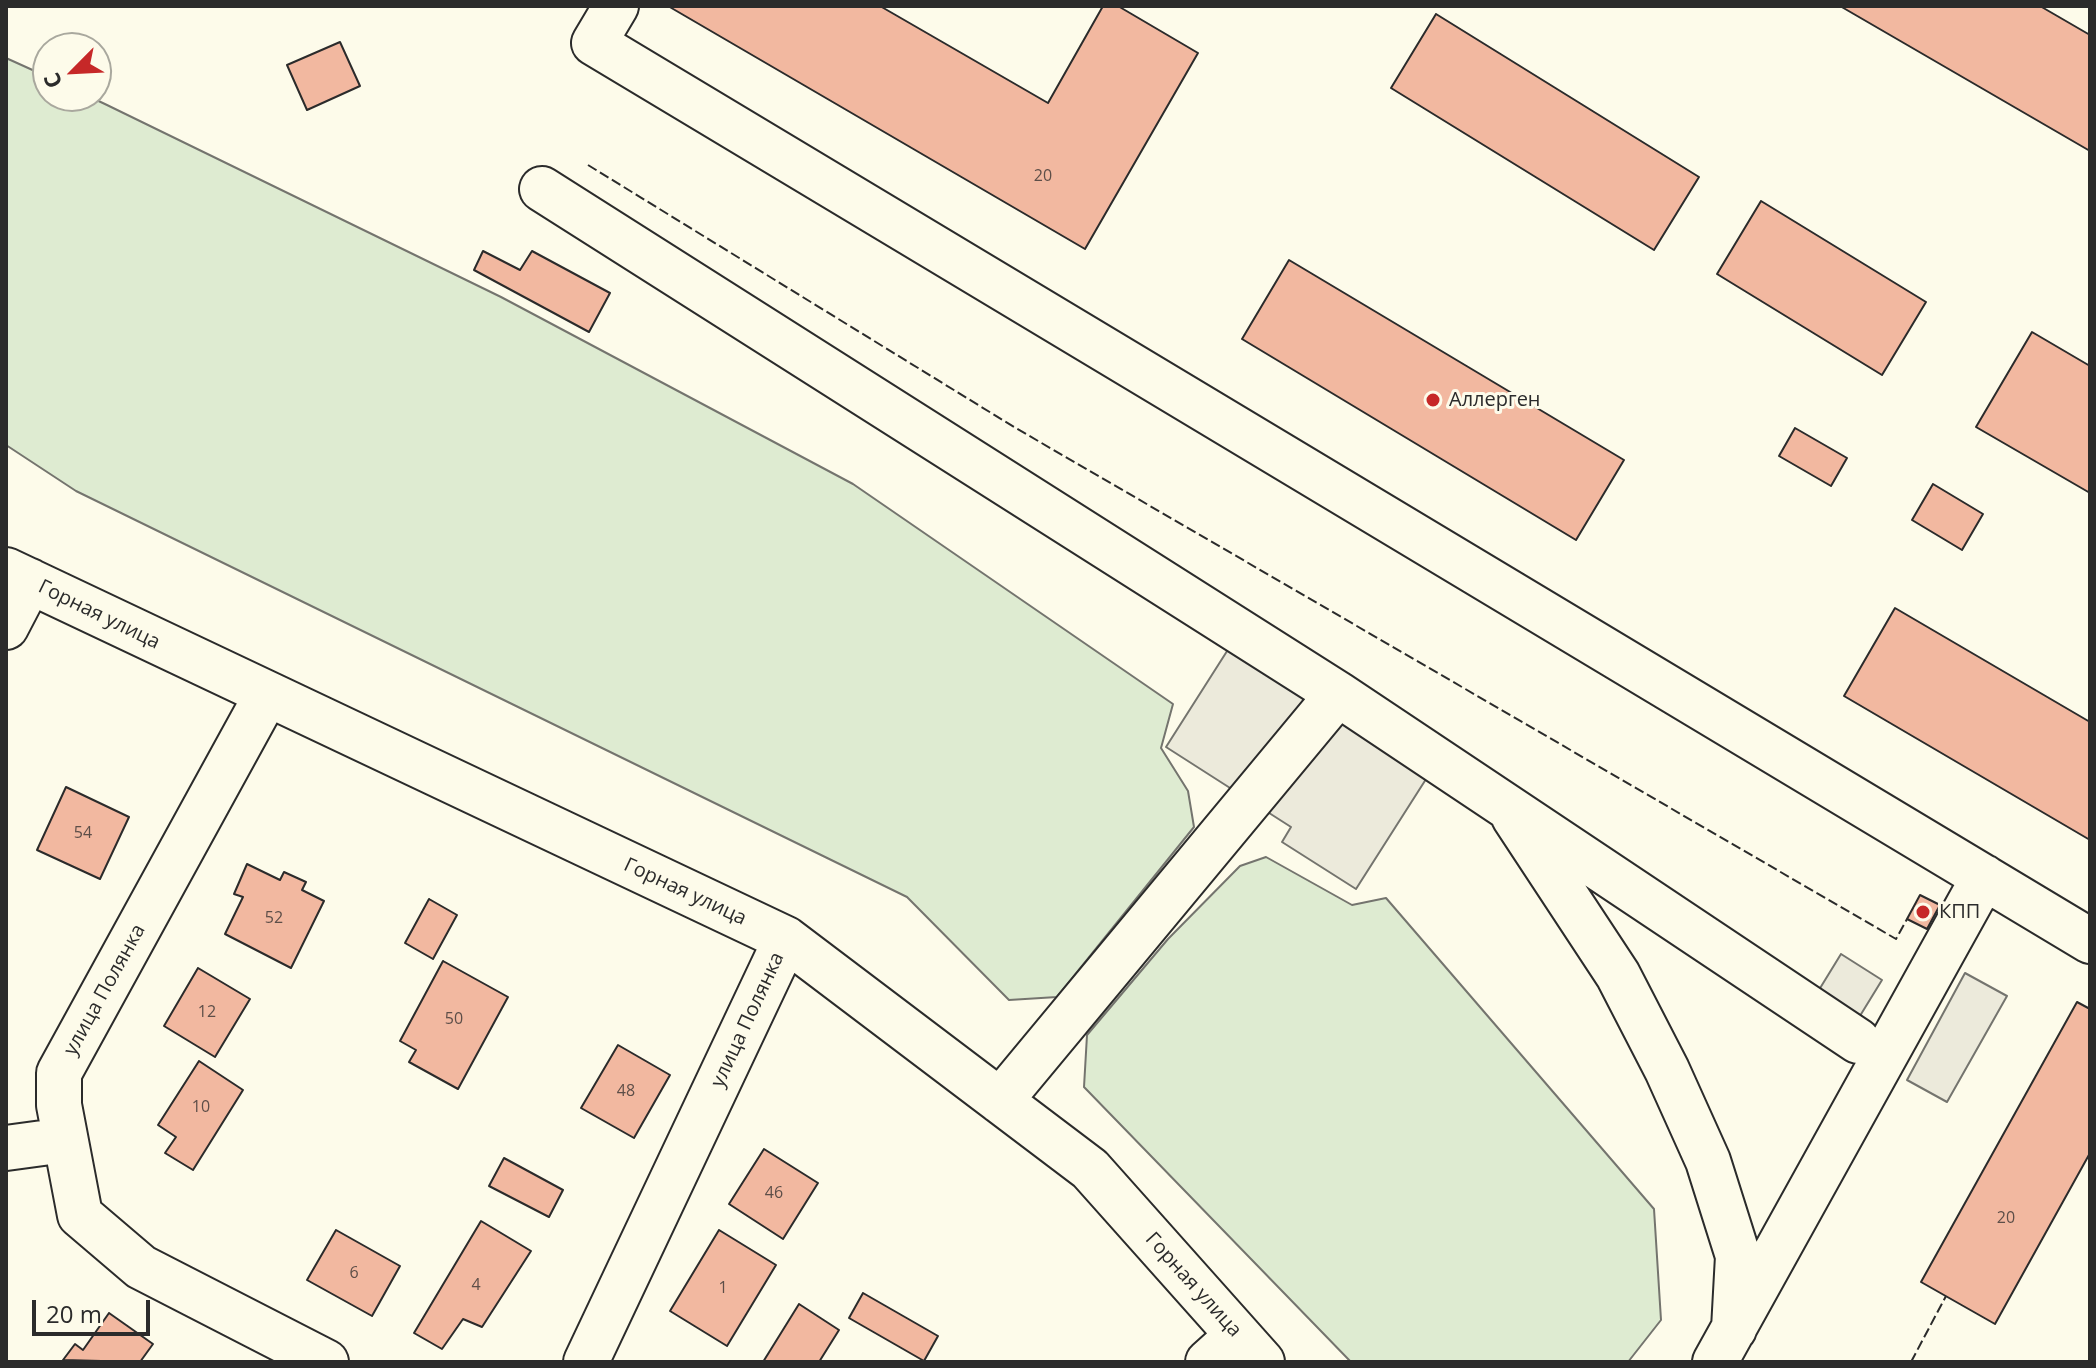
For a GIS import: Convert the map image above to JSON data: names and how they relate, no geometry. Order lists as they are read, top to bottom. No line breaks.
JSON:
{"streets":{"street":["Горная улица","улица Полянка"]},"crossings":[["Горная улица","улица Полянка"]],"places":["Аллерген","КПП"],"house_numbers":["20","54","52","12","50","48","10","46","20","6","4","1"],"scale_bar":"20 m","north":"bottom left"}
